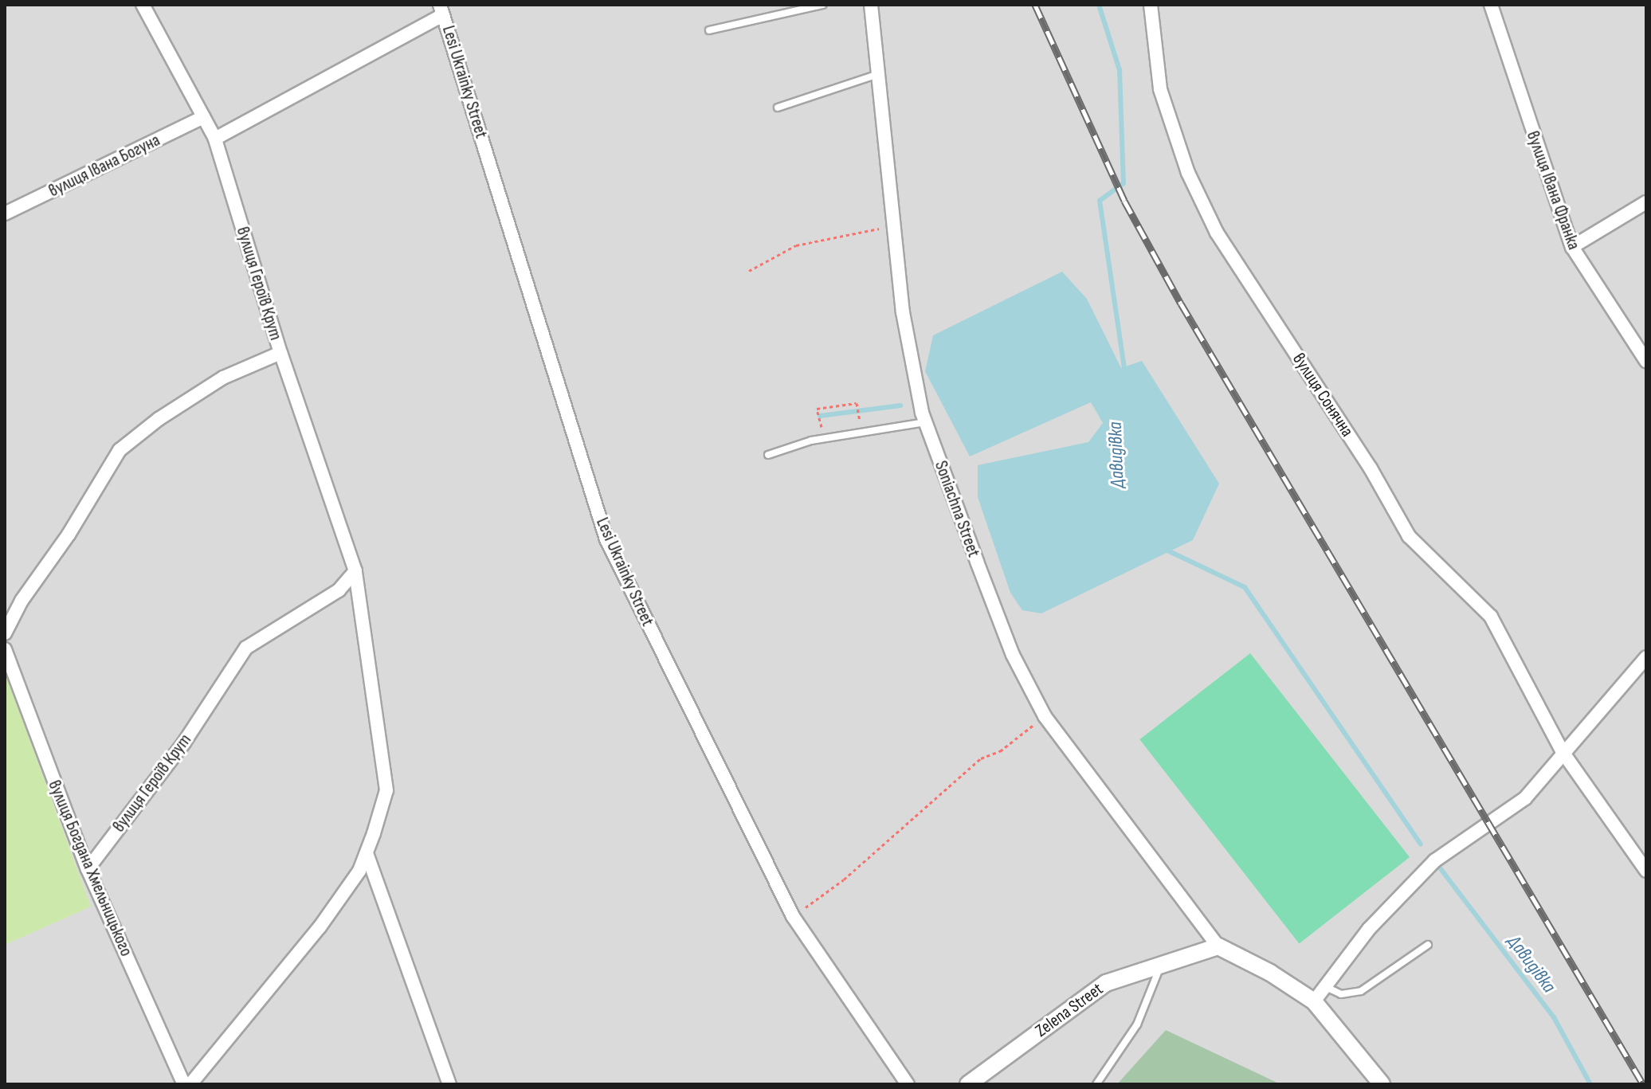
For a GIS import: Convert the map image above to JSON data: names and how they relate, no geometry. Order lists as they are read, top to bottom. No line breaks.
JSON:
{"streets":{"street":["Lesi Ukrainky Street","вулиця Івана Богуна","вулиця Івана Франка","вулиця Героїв Крут","вулиця Сонячна","Soniachna Street","вулиця Богдана Хмельницького","Zelena Street"]},"crossings":[["Lesi Ukrainky Street","вулиця Героїв Крут"],["вулиця Івана Богуна","вулиця Героїв Крут"],["вулиця Героїв Крут","вулиця Богдана Хмельницького"],["Soniachna Street","Zelena Street"]],"water":["Давидівка"]}
